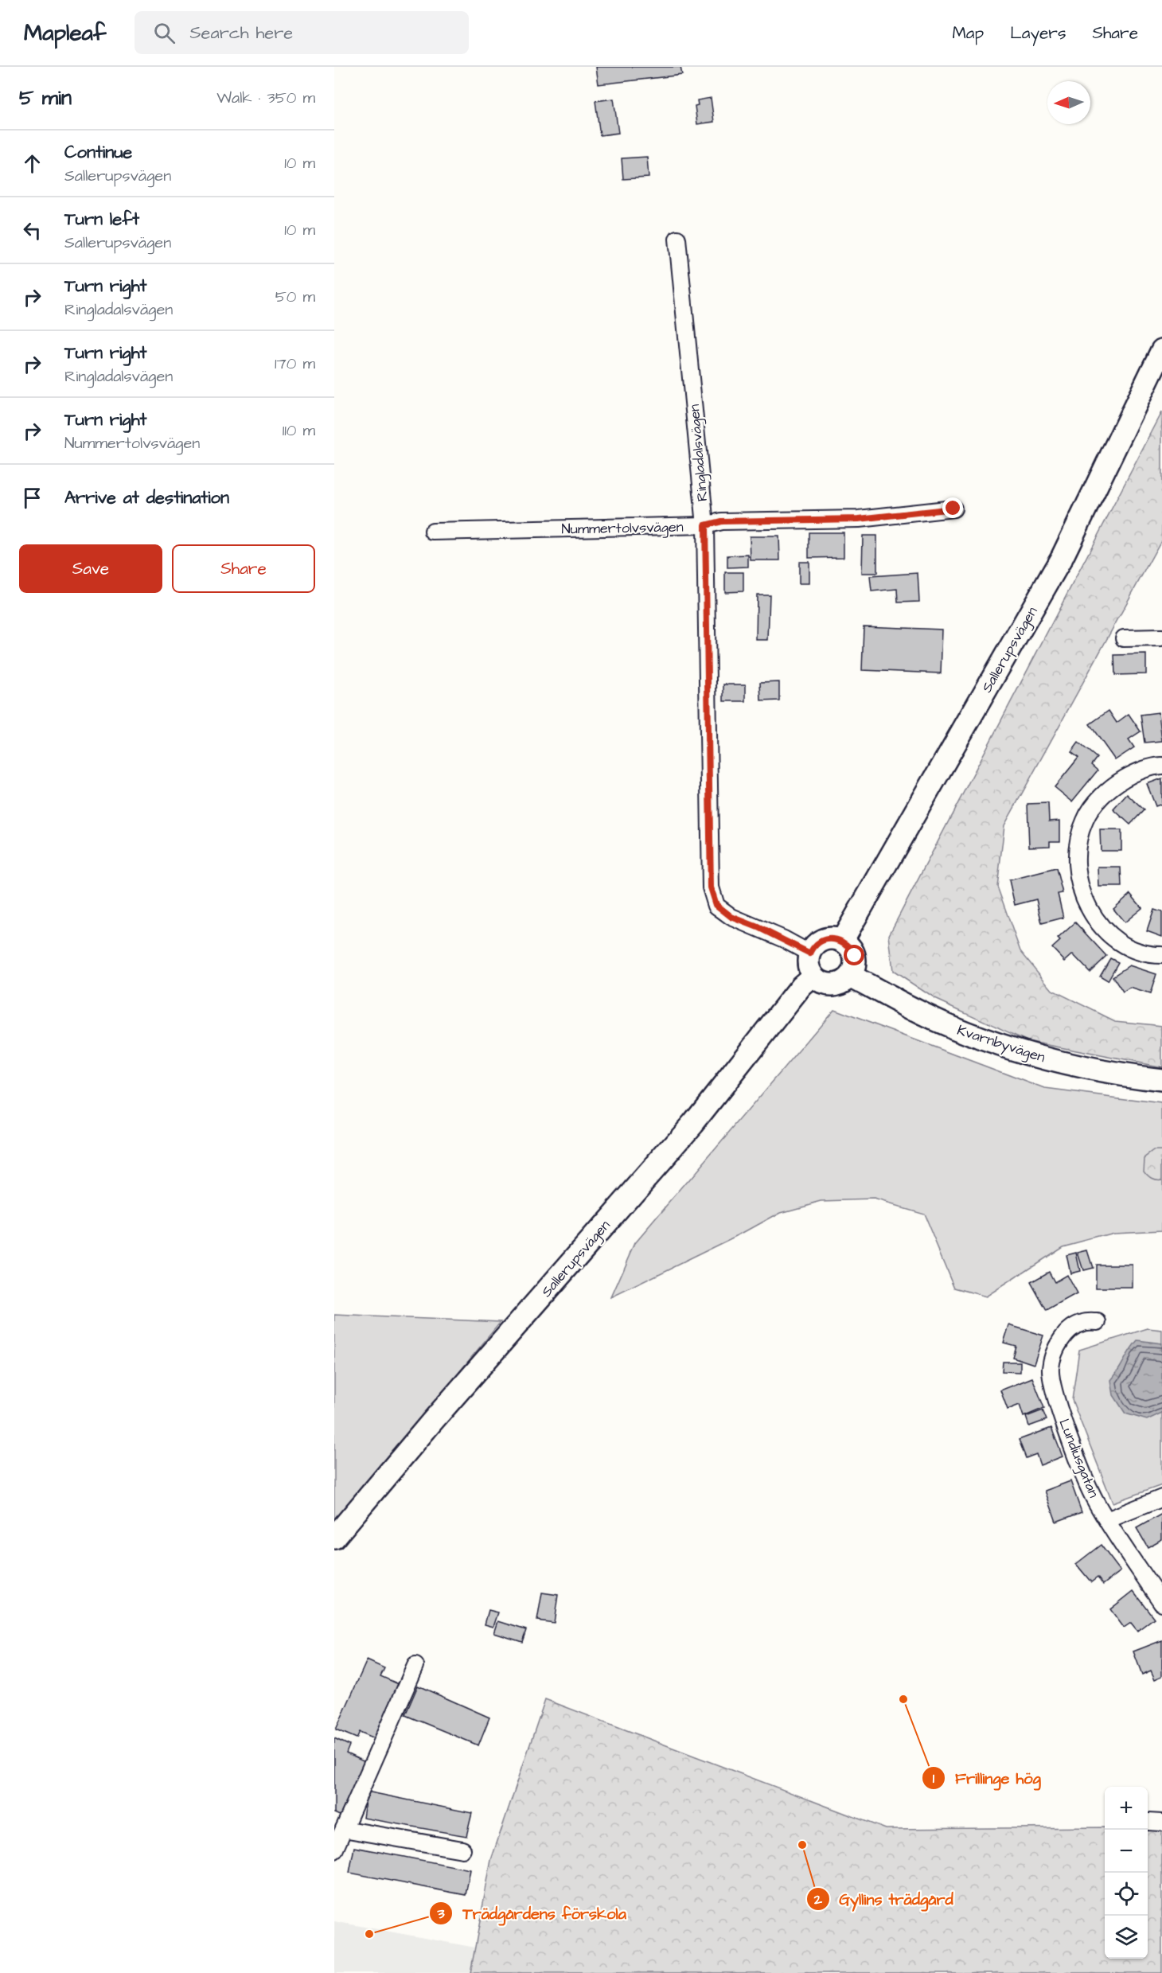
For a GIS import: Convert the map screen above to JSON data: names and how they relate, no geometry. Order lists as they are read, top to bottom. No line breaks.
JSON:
{"streets":{"main road":["Sallerupsvägen","Kvarnbyvägen"],"street":["Ringladalsvägen","Nummertolvsvägen","Lundiusgatan"]},"crossings":[["Ringladalsvägen","Nummertolvsvägen"],["Ringladalsvägen","Sallerupsvägen"],["Ringladalsvägen","Kvarnbyvägen"],["Sallerupsvägen","Kvarnbyvägen"]],"places":["Frillinge hög","Gyllins trädgård","Trädgårdens förskola"],"north":"left","page":{"header":"Mapleaf","search":"Search here","nav":["Map","Layers","Share"],"heading":["5 min","Walk · 350 m"],"list":[["Continue","Sallerupsvägen","10 m"],["Turn left","Sallerupsvägen","10 m"],["Turn right","Ringladalsvägen","50 m"],["Turn right","Ringladalsvägen","170 m"],["Turn right","Nummertolvsvägen","110 m"],"Arrive at destination"],"buttons":["Save","Share"],"map_buttons":["+","−"]}}
